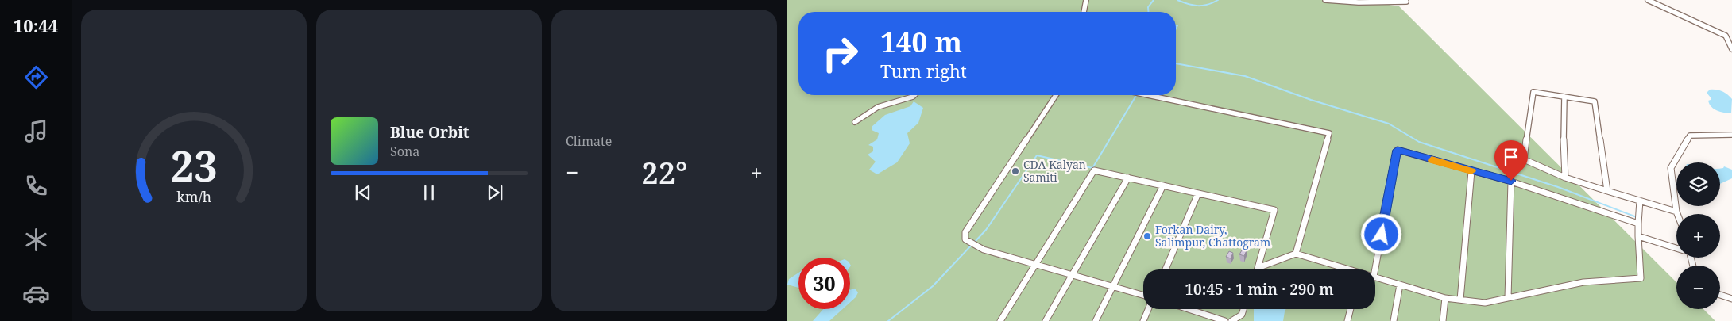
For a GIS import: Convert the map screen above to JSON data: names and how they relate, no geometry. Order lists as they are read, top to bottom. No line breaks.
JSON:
{"places":["CDA Kalyan Samiti","Forkan Dairy, Salimpur, Chattogram"],"page":{"tabs":"10:44","tile":"Climate","turn":["140 m","Turn right"],"song":["Blue Orbit","Sona"],"heat":["−","22°","+"],"map_buttons":["+","−"],"limit":"30","trip":"10:45 · 1 min · 290 m","gauge":["23","km/h"]}}
